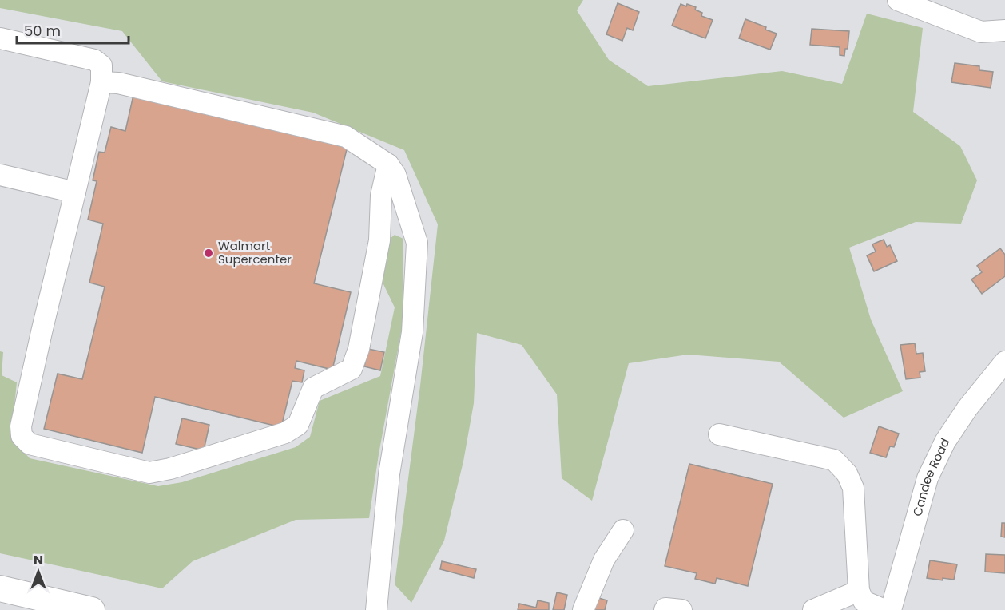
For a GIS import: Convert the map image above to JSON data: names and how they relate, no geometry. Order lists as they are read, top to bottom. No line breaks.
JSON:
{"streets":{"street":["Candee Road"]},"places":["Walmart Supercenter"],"scale_bar":"50 m","north":"top"}
